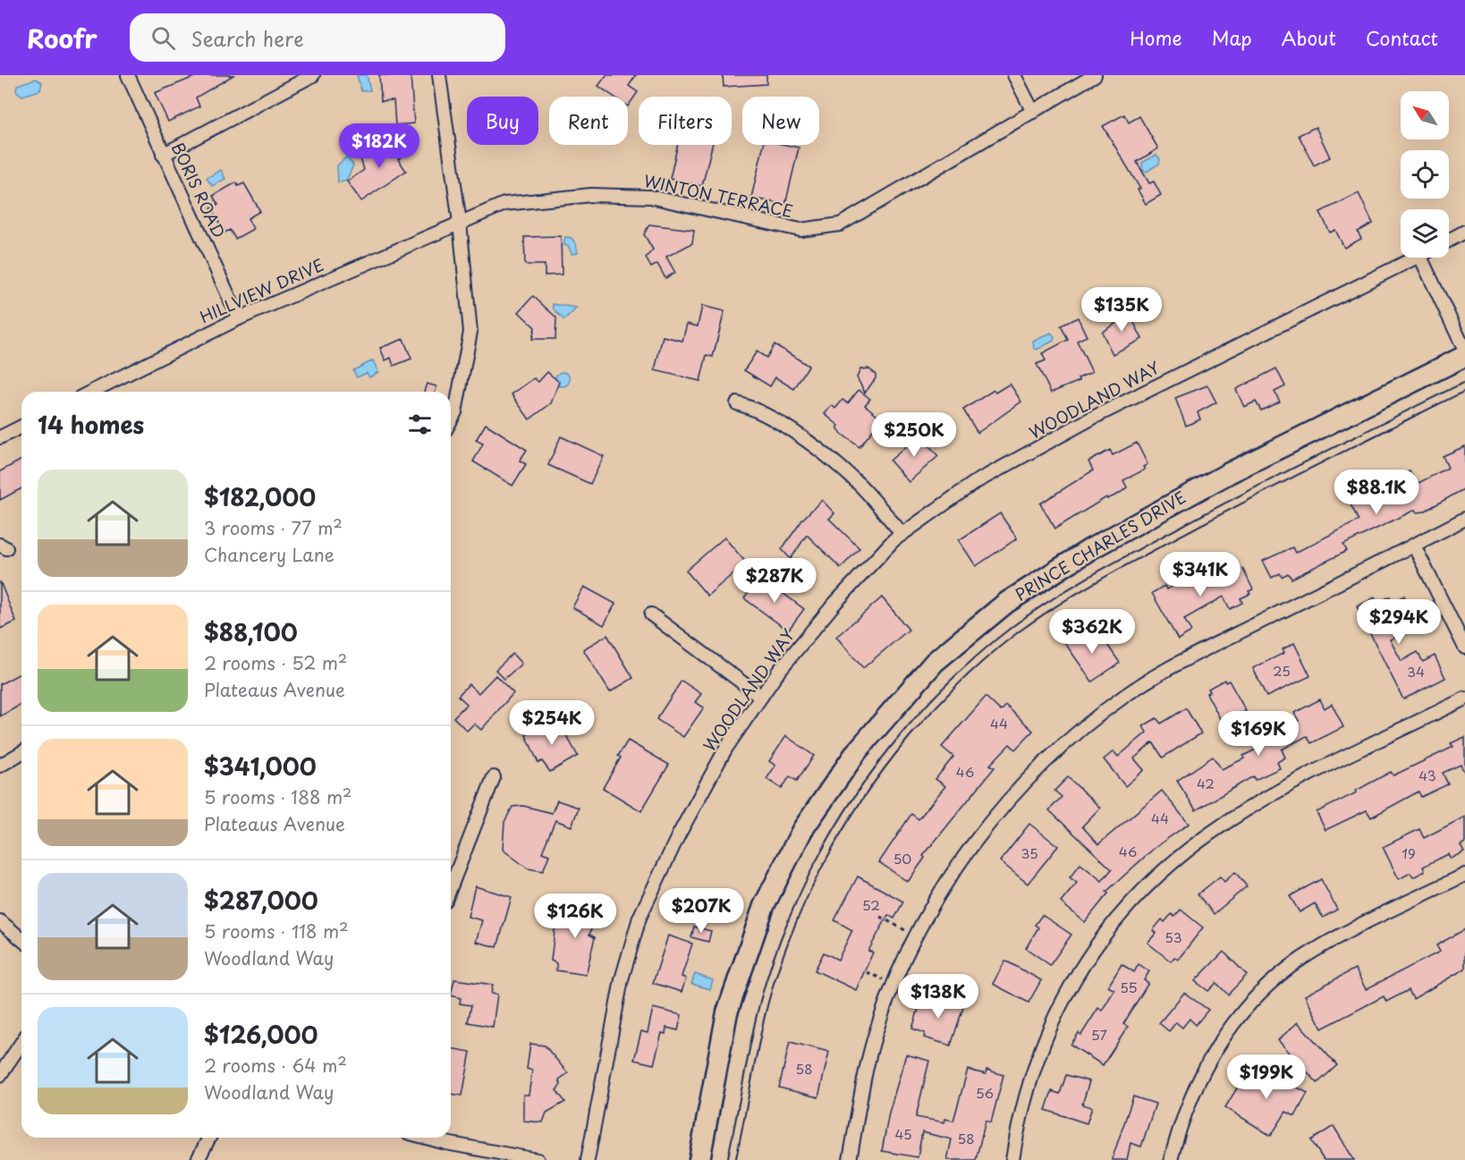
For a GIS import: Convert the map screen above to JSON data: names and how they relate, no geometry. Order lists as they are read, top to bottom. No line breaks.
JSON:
{"streets":{"highway":["PRINCE CHARLES DRIVE"],"street":["BORIS ROAD","WINTON TERRACE","HILLVIEW DRIVE","WOODLAND WAY"]},"crossings":[["BORIS ROAD","HILLVIEW DRIVE"],["WINTON TERRACE","HILLVIEW DRIVE"]],"house_numbers":["25","34","44","46","43","42","44","46","35","19","50","52","53","55","57","58","56","45","58"],"north":"top left","page":{"header":"Roofr","search":"Search here","nav":["Home","Map","About","Contact"],"chip":["Buy","Rent","Filters","New"],"price":["$182K","$135K","$250K","$88.1K","$341K","$287K","$294K","$362K","$254K","$169K","$207K","$126K","$138K","$199K"],"heading":"14 homes","list":[{"name":"$182,000","note":"3 rooms · 77 m² · Chancery Lane"},{"name":"$88,100","note":"2 rooms · 52 m² · Plateaus Avenue"},{"name":"$341,000","note":"5 rooms · 188 m² · Plateaus Avenue"},{"name":"$287,000","note":"5 rooms · 118 m² · Woodland Way"},{"name":"$126,000","note":"2 rooms · 64 m² · Woodland Way"}]}}
